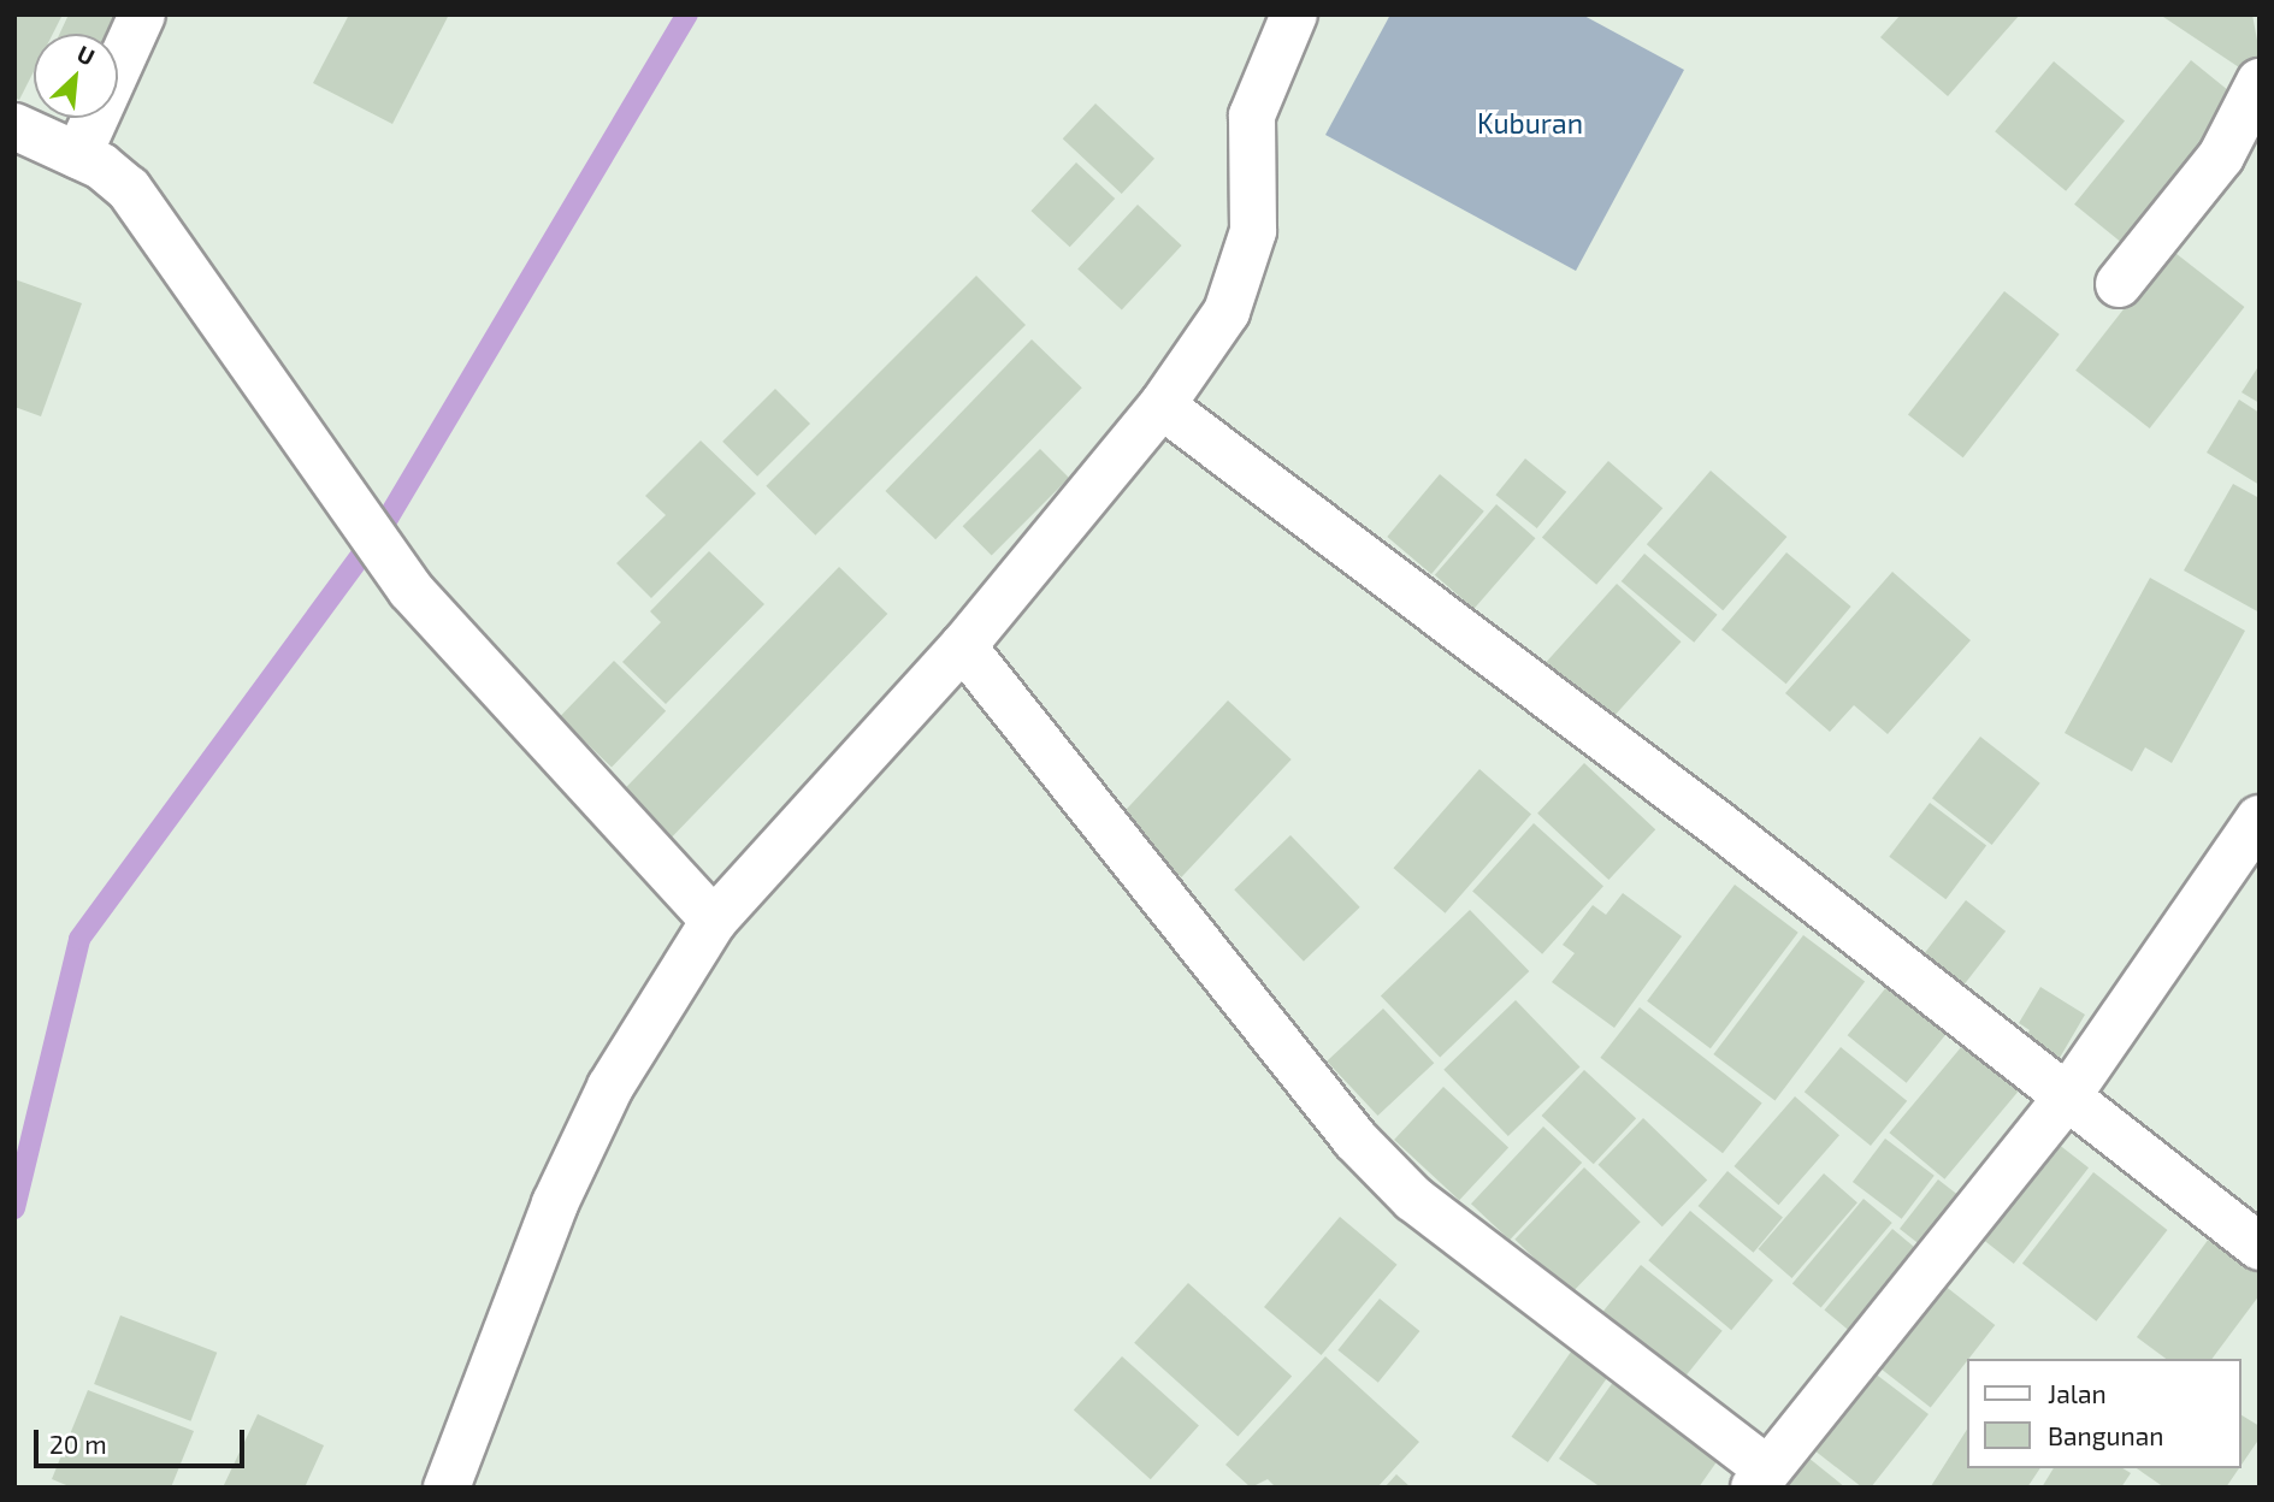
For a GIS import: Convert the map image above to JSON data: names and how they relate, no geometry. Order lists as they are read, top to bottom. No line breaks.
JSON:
{"parks":["Kuburan"],"legend":["Jalan","Bangunan"],"scale_bar":"20 m","north":"top right"}
